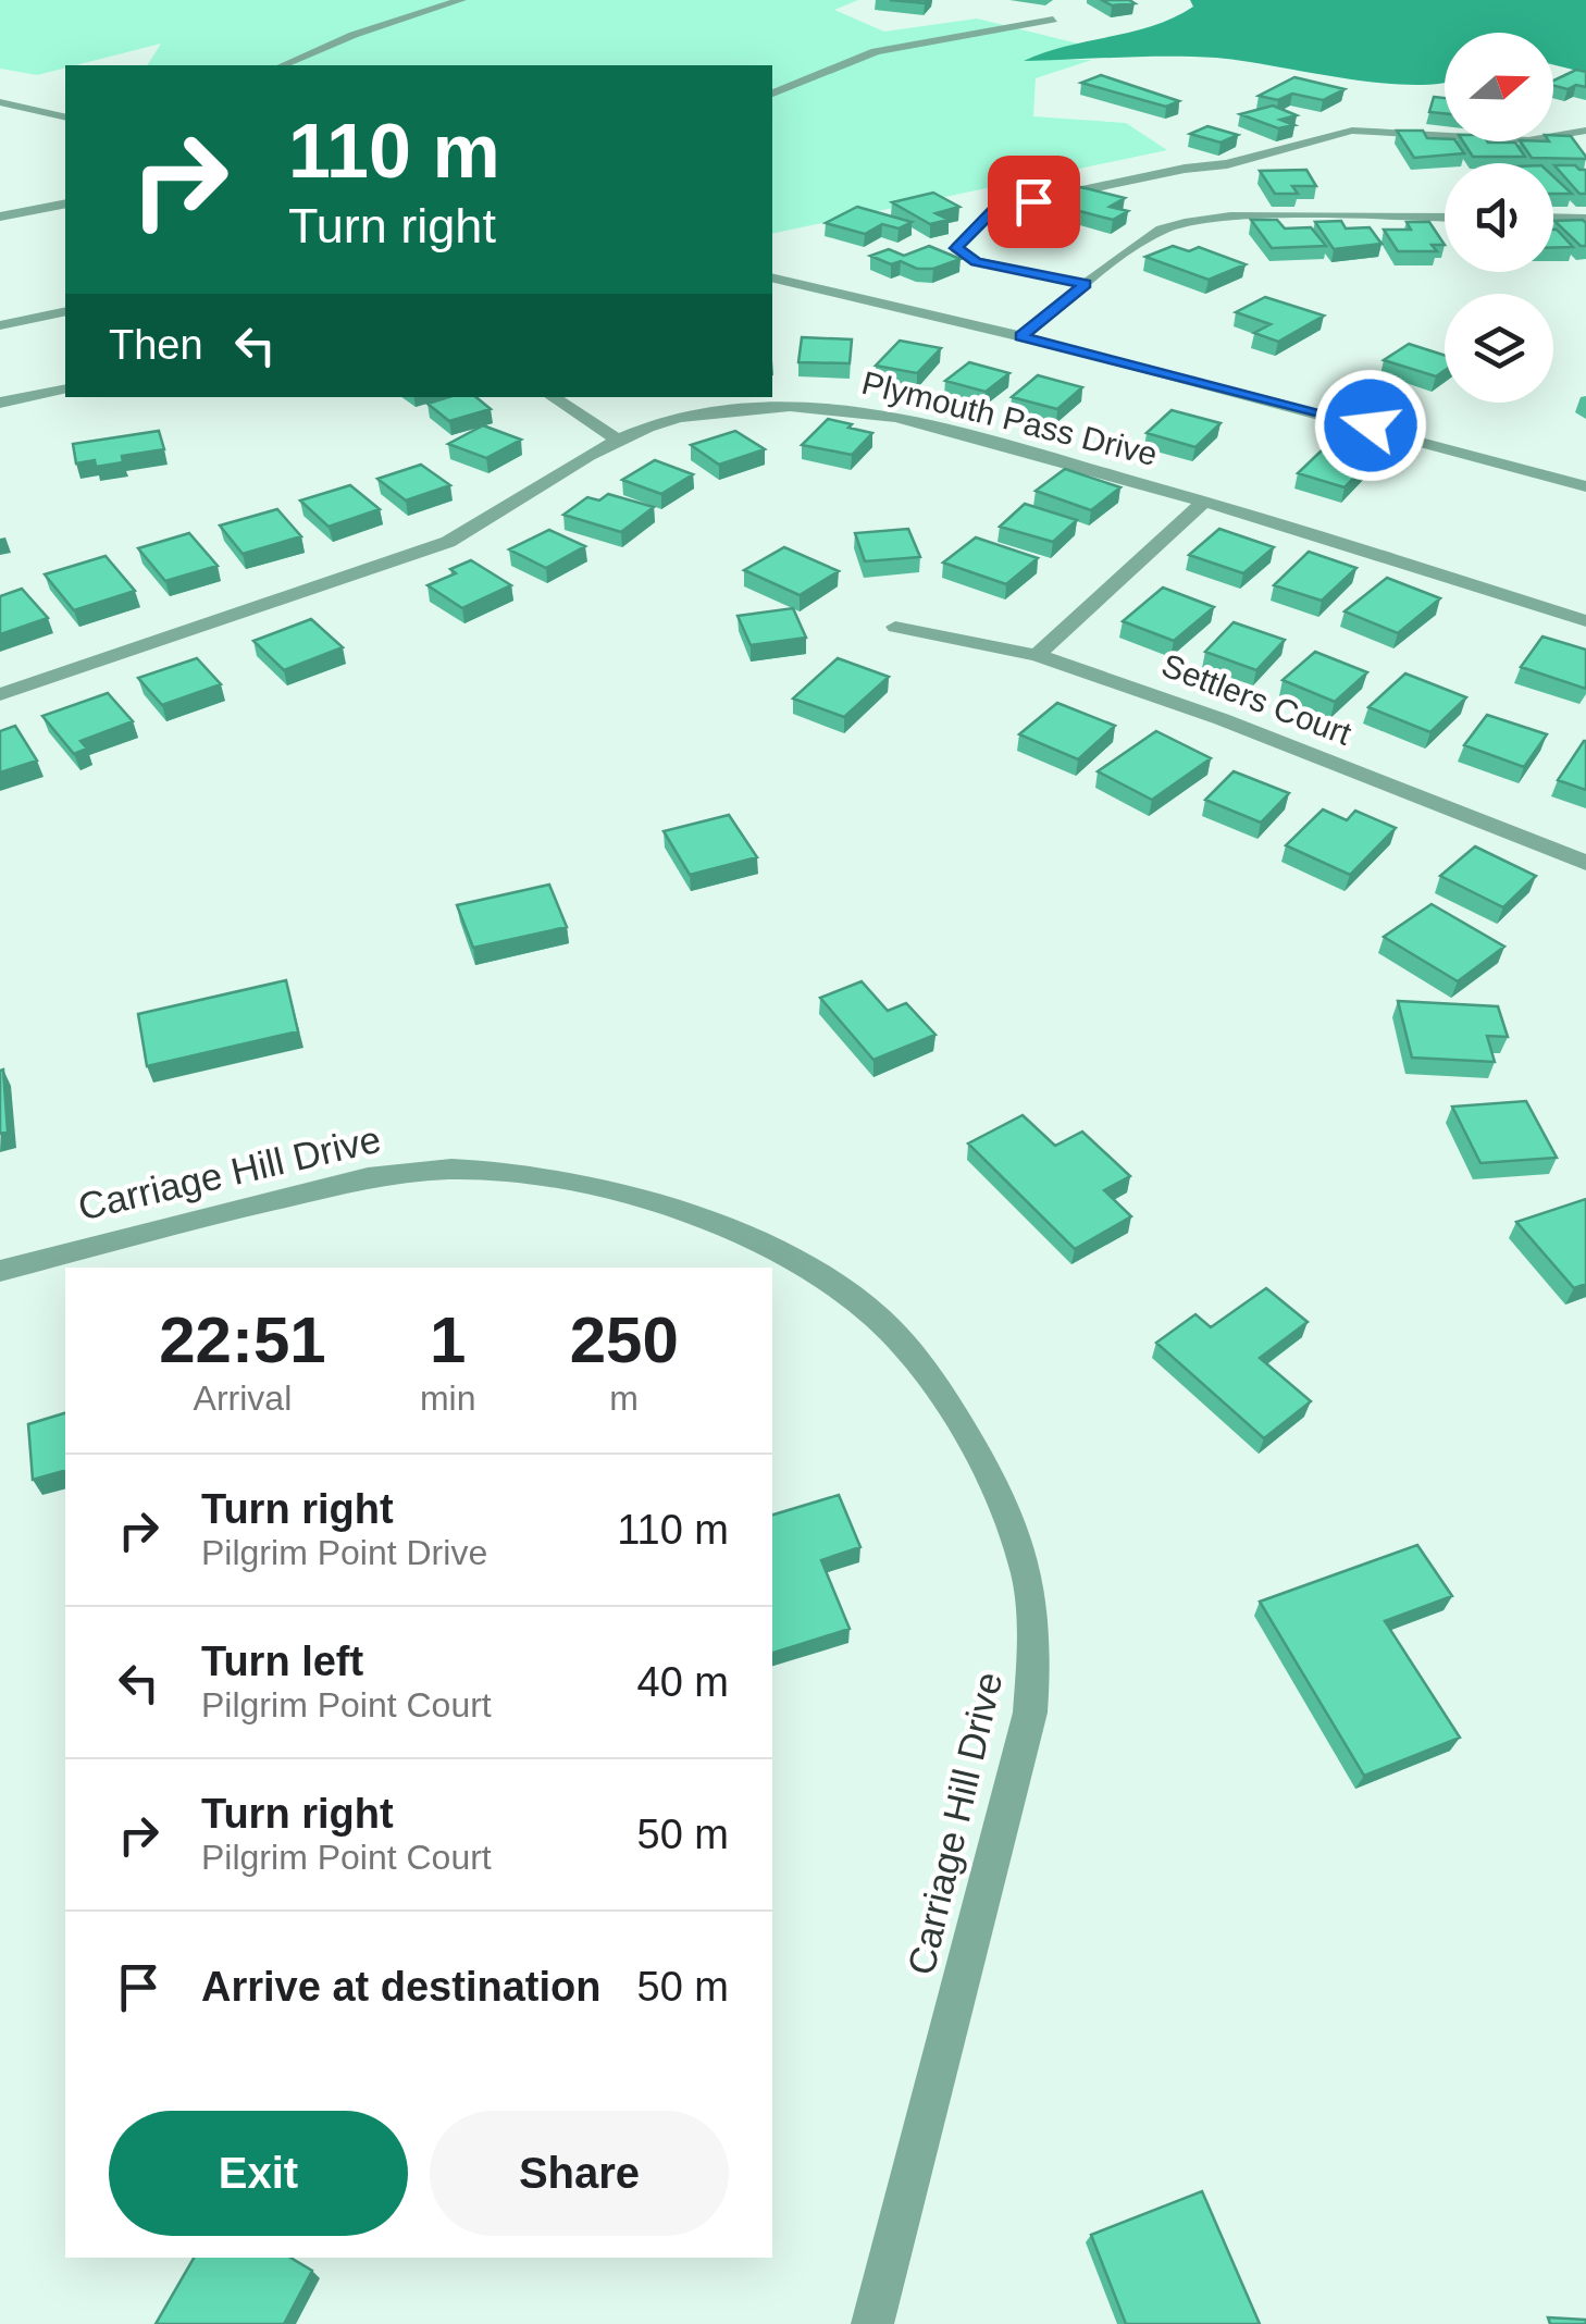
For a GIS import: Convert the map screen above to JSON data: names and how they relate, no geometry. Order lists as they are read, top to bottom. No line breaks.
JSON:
{"streets":{"street":["Plymouth Pass Drive","Settlers Court","Carriage Hill Drive"]},"north":"right","page":{"turn":["110 m","Turn right"],"then":"Then","eta":["22:51","Arrival","1","min","250","m"],"list":[{"name":"Turn right","note":"Pilgrim Point Drive","value":"110 m"},{"name":"Turn left","note":"Pilgrim Point Court","value":"40 m"},{"name":"Turn right","note":"Pilgrim Point Court","value":"50 m"},{"name":"Arrive at destination","value":"50 m"}],"buttons":["Exit","Share"]}}
